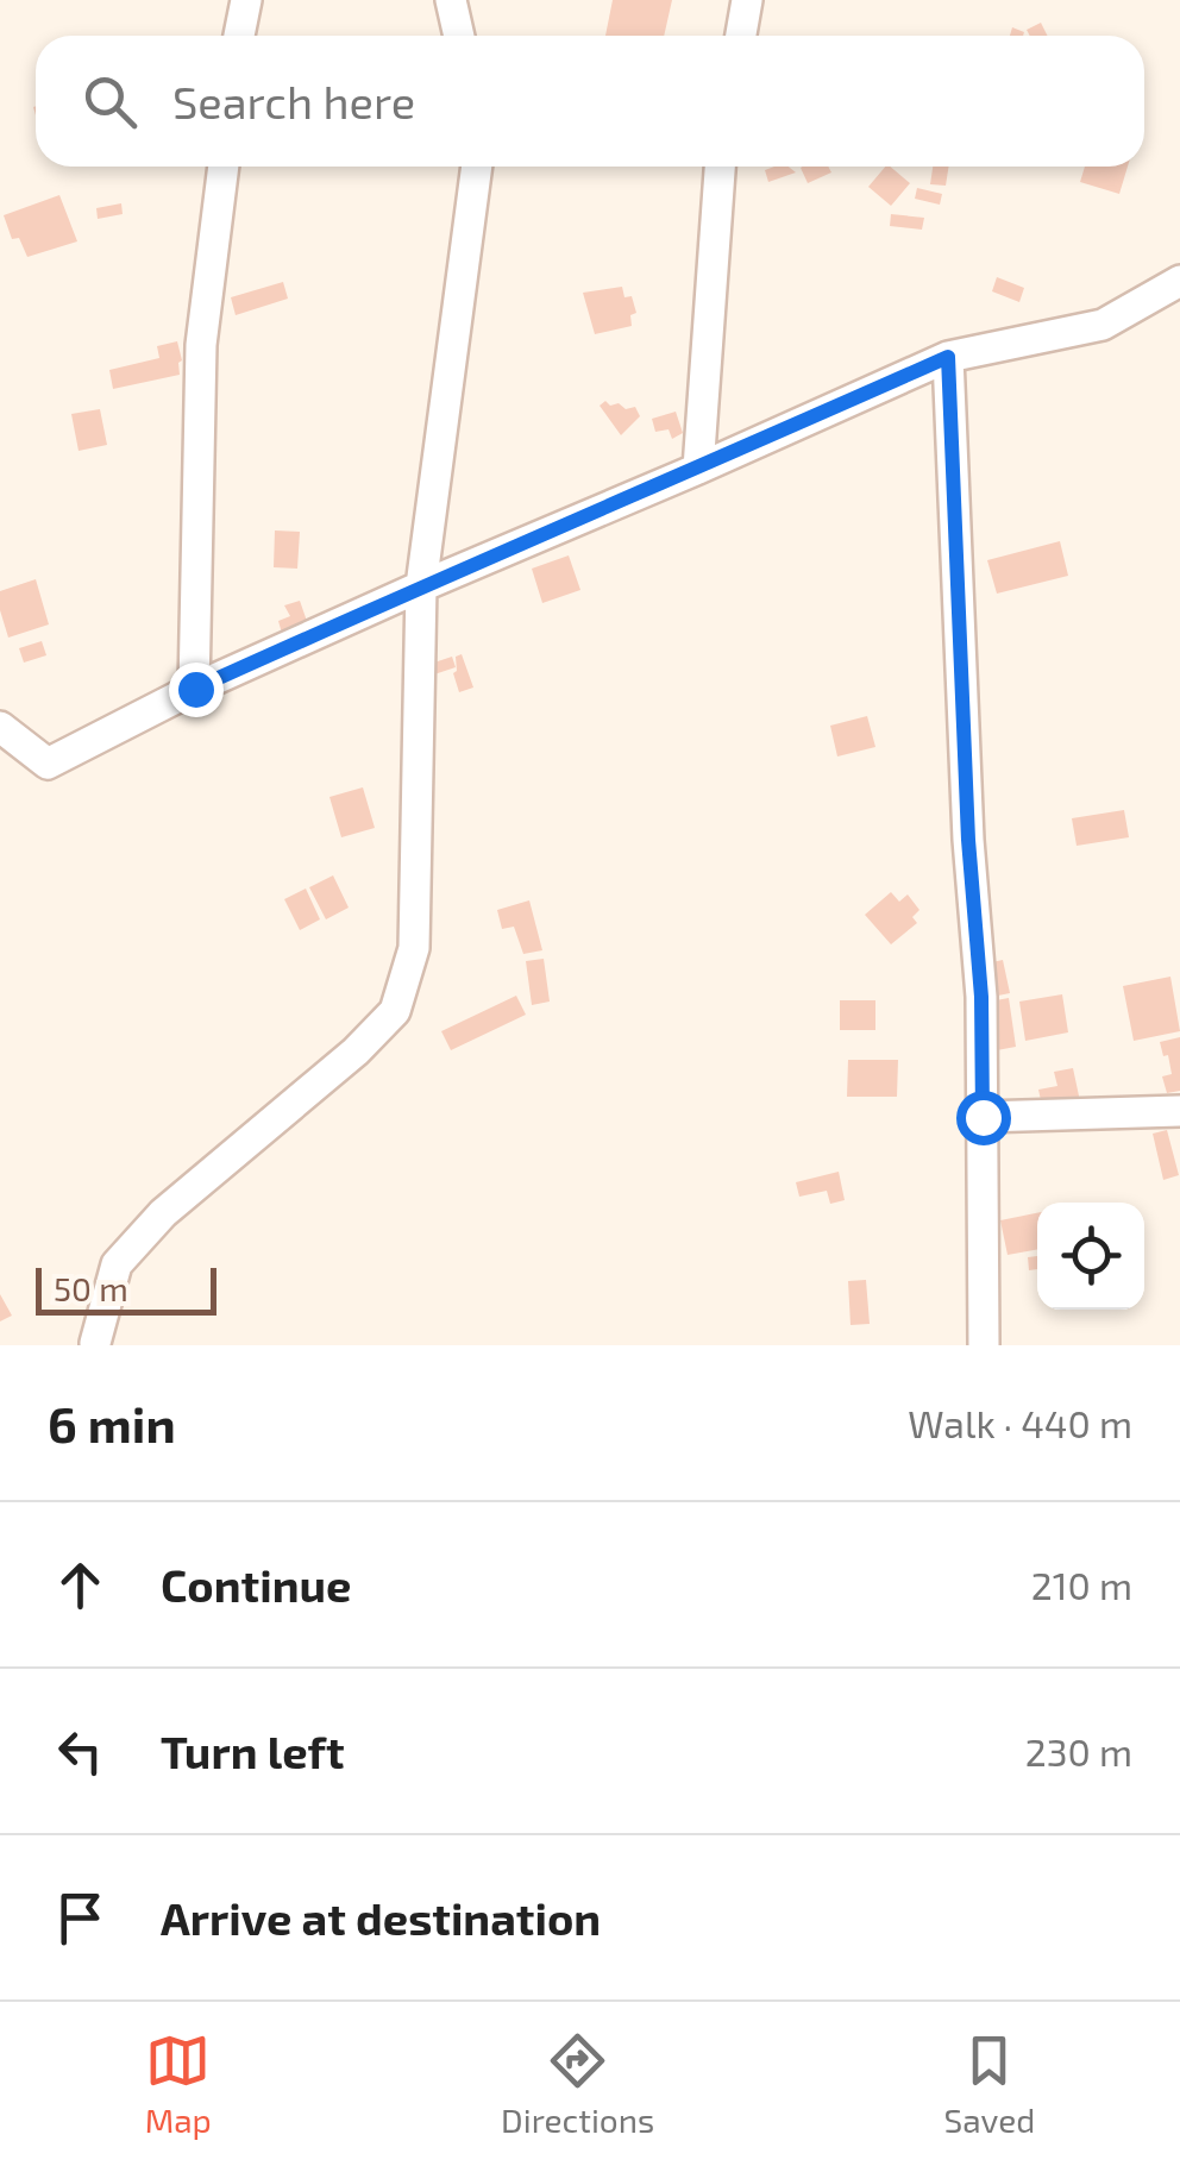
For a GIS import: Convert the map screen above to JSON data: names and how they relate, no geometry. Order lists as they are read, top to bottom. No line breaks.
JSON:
{"scale_bar":"50 m","page":{"search":"Search here","scale":"50 m","heading":["6 min","Walk · 440 m"],"list":[["Continue","210 m"],["Turn left","230 m"],"Arrive at destination"],"nav":["Map","Directions","Saved"]}}
